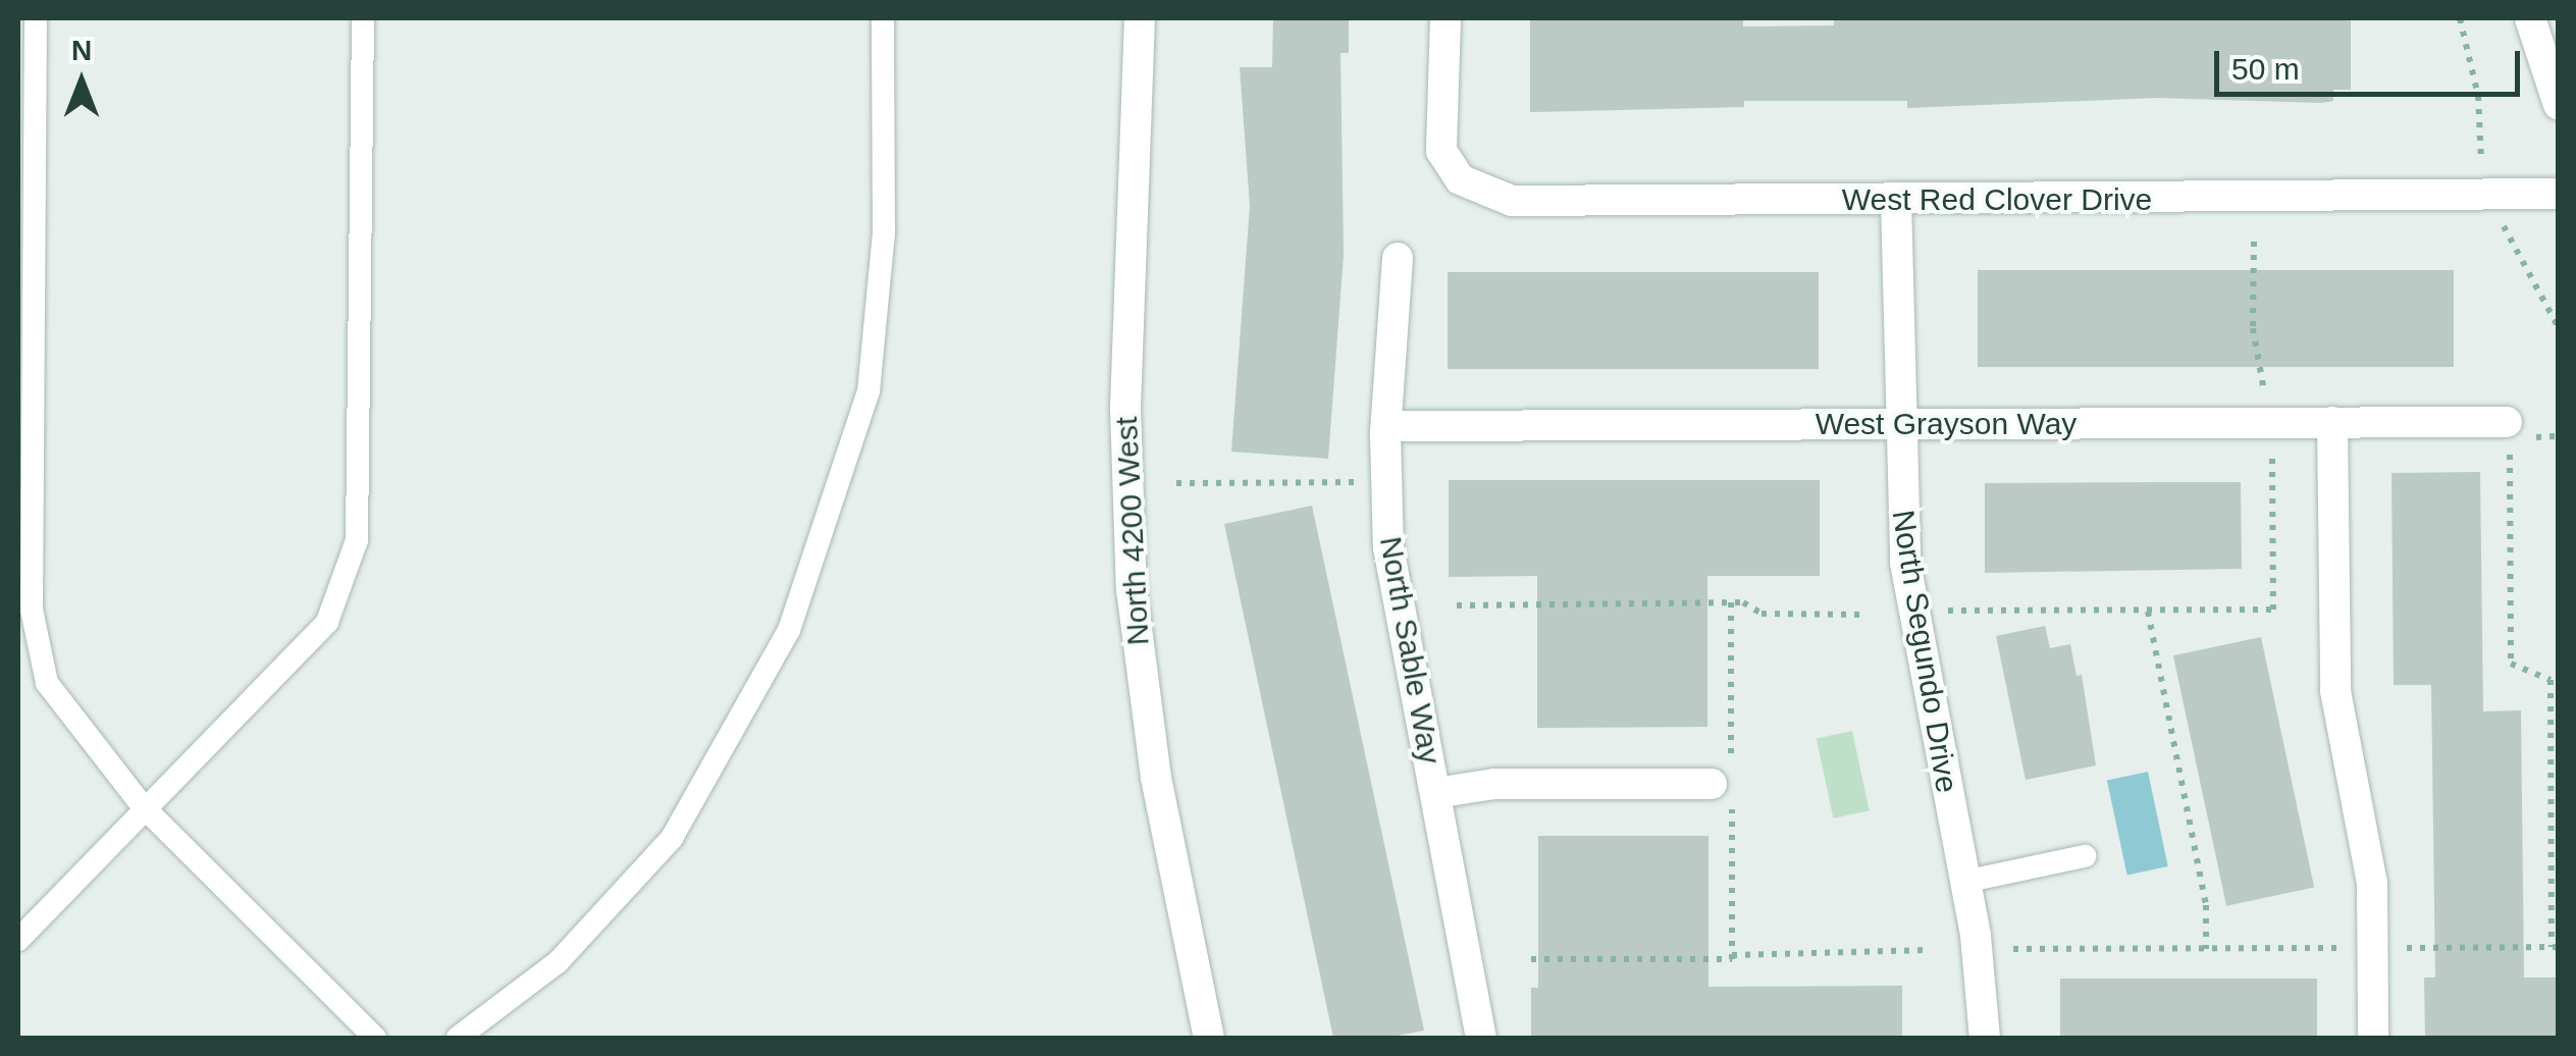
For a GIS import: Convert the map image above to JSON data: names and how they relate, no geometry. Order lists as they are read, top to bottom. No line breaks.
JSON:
{"streets":{"street":["West Red Clover Drive","West Grayson Way","North 4200 West","North Sable Way","North Segundo Drive"]},"crossings":[["West Red Clover Drive","North Segundo Drive"],["West Grayson Way","North Sable Way"],["West Grayson Way","North Segundo Drive"]],"scale_bar":"50 m","north":"top"}
